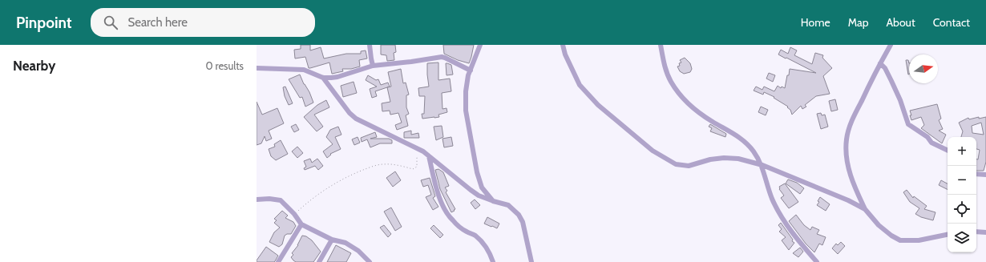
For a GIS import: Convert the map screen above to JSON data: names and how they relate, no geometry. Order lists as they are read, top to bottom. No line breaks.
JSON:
{"north":"right","page":{"header":"Pinpoint","search":"Search here","nav":["Home","Map","About","Contact"],"heading":["Nearby","0 results"],"map_buttons":["+","−"]}}
